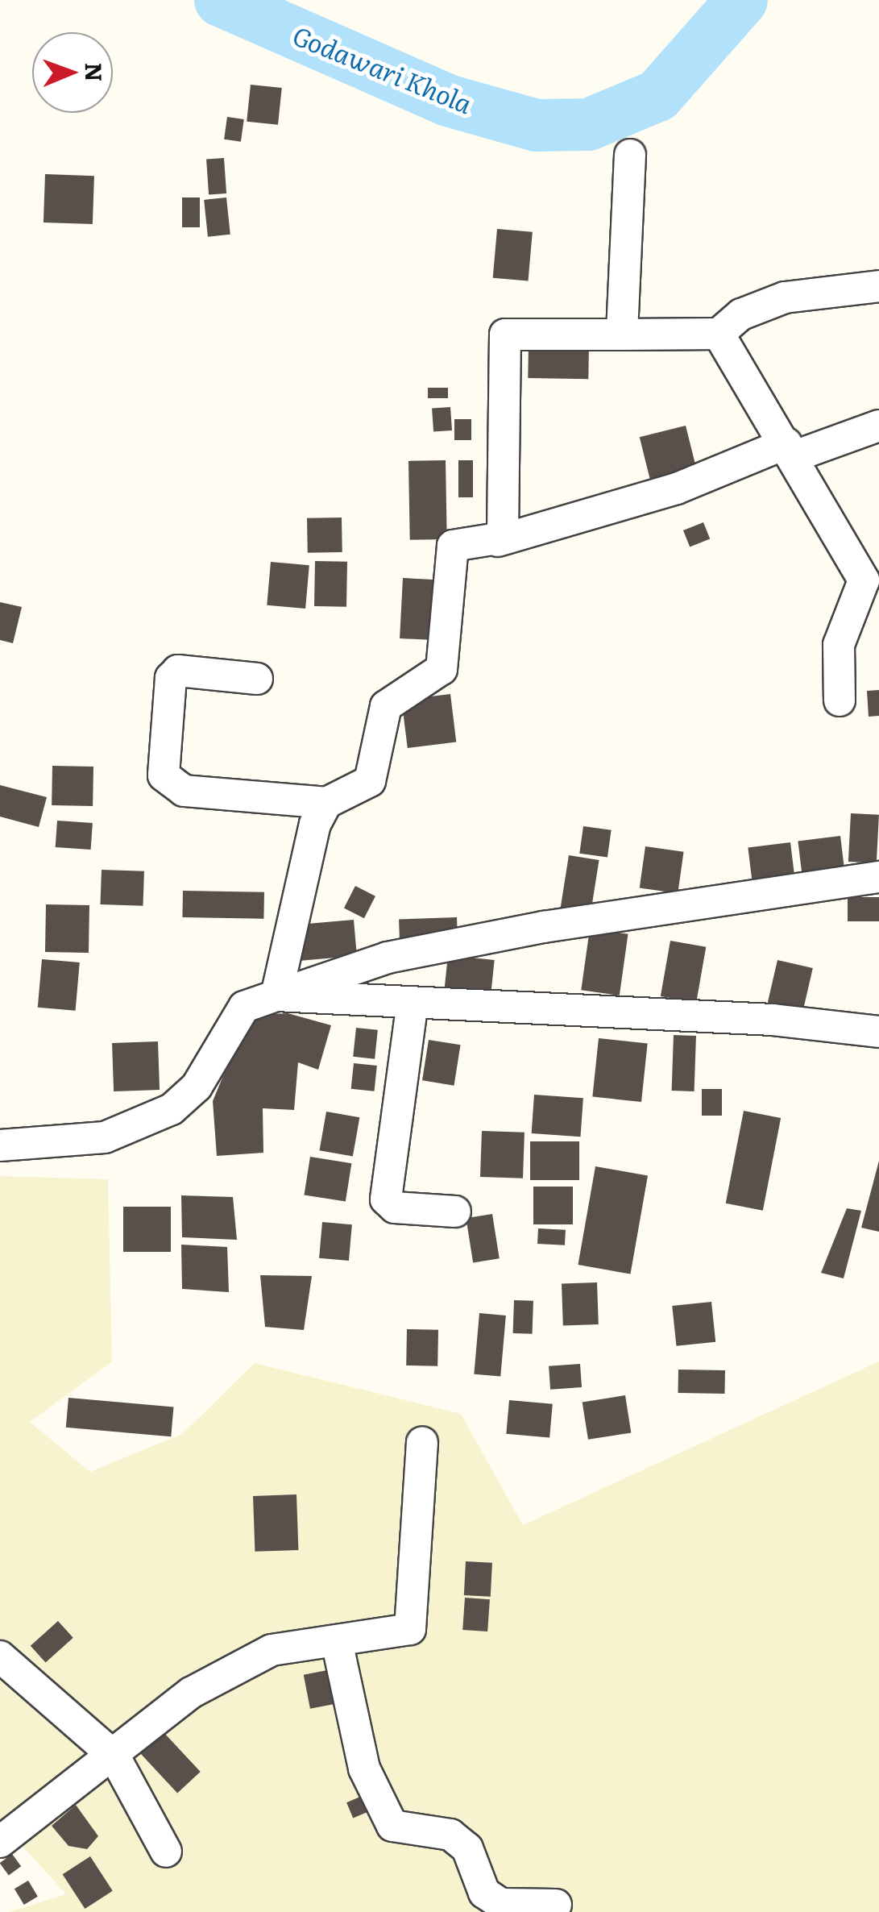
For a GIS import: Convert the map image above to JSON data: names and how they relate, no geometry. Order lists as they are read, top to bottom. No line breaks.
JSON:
{"water":["Godawari Khola"],"north":"right"}
